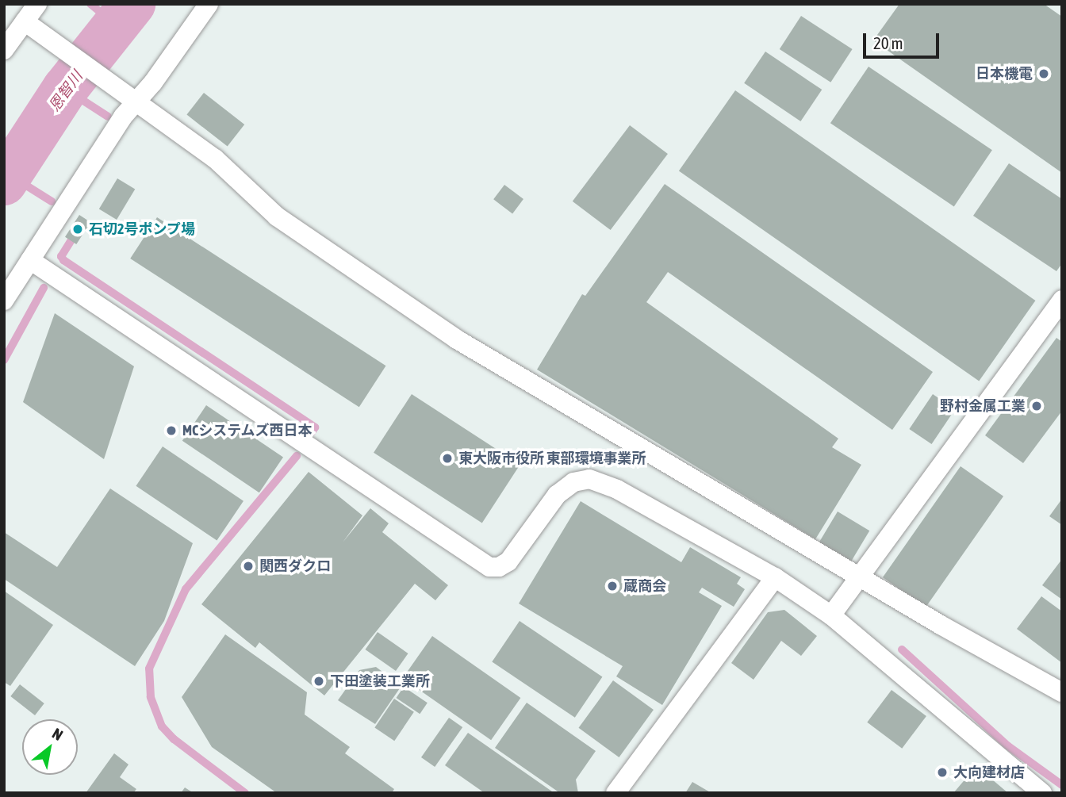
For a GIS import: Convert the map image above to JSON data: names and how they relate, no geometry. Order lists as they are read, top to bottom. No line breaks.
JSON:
{"water":["恩智川"],"places":["日本機電","石切2号ポンプ場","野村金属工業","MCシステムズ西日本","東大阪市役所 東部環境事業所","関西ダクロ","蔵商会","下田塗装工業所","大向建材店"],"scale_bar":"20 m","north":"top right"}
